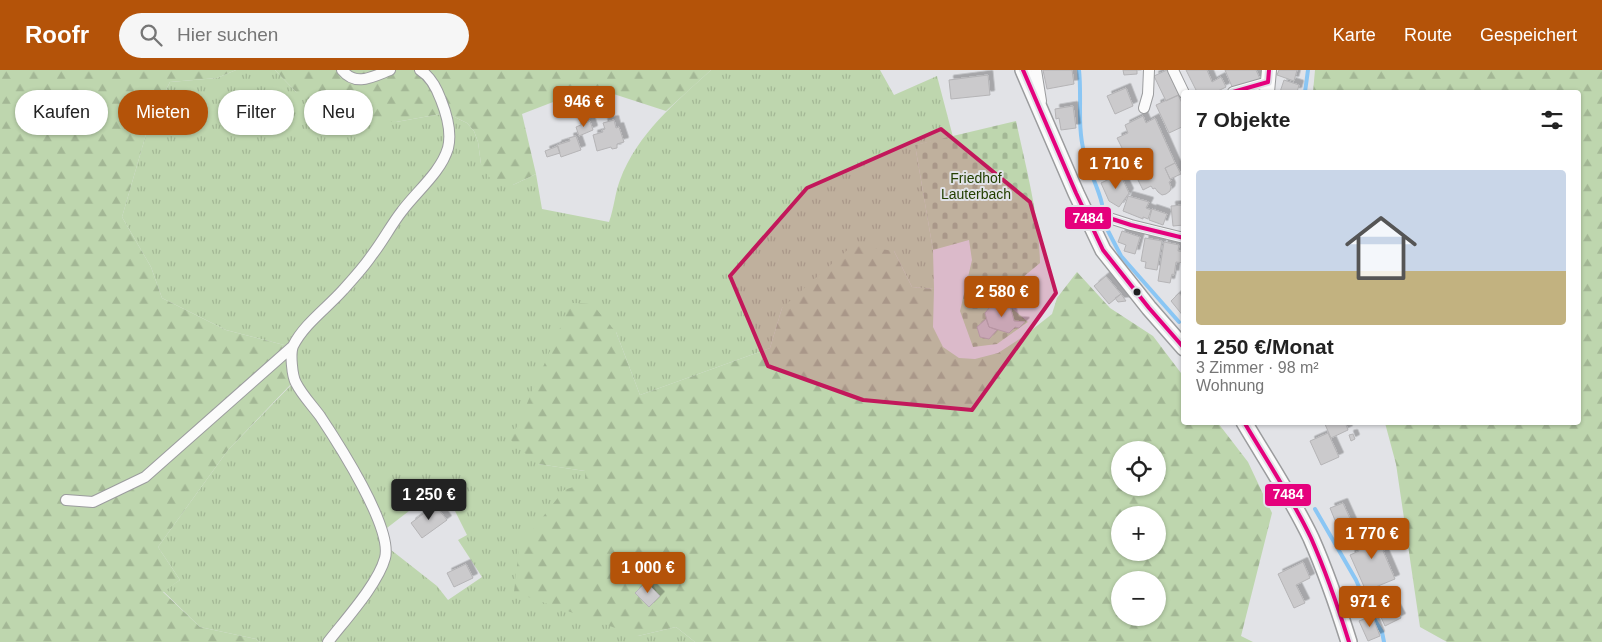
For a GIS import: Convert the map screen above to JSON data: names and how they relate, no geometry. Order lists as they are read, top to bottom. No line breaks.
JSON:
{"parks":["Friedhof Lauterbach"],"lines":["transit line 7484"],"page":{"header":"Roofr","search":"Hier suchen","nav":["Karte","Route","Gespeichert"],"price":["946 €","1 710 €","2 580 €","1 250 €","1 770 €","1 000 €","971 €"],"chip":["Kaufen","Mieten","Filter","Neu"],"heading":"7 Objekte","list":[{"name":"1 250 €/Monat","note":"3 Zimmer · 98 m² · Wohnung"}],"map_buttons":["+","−"]}}
